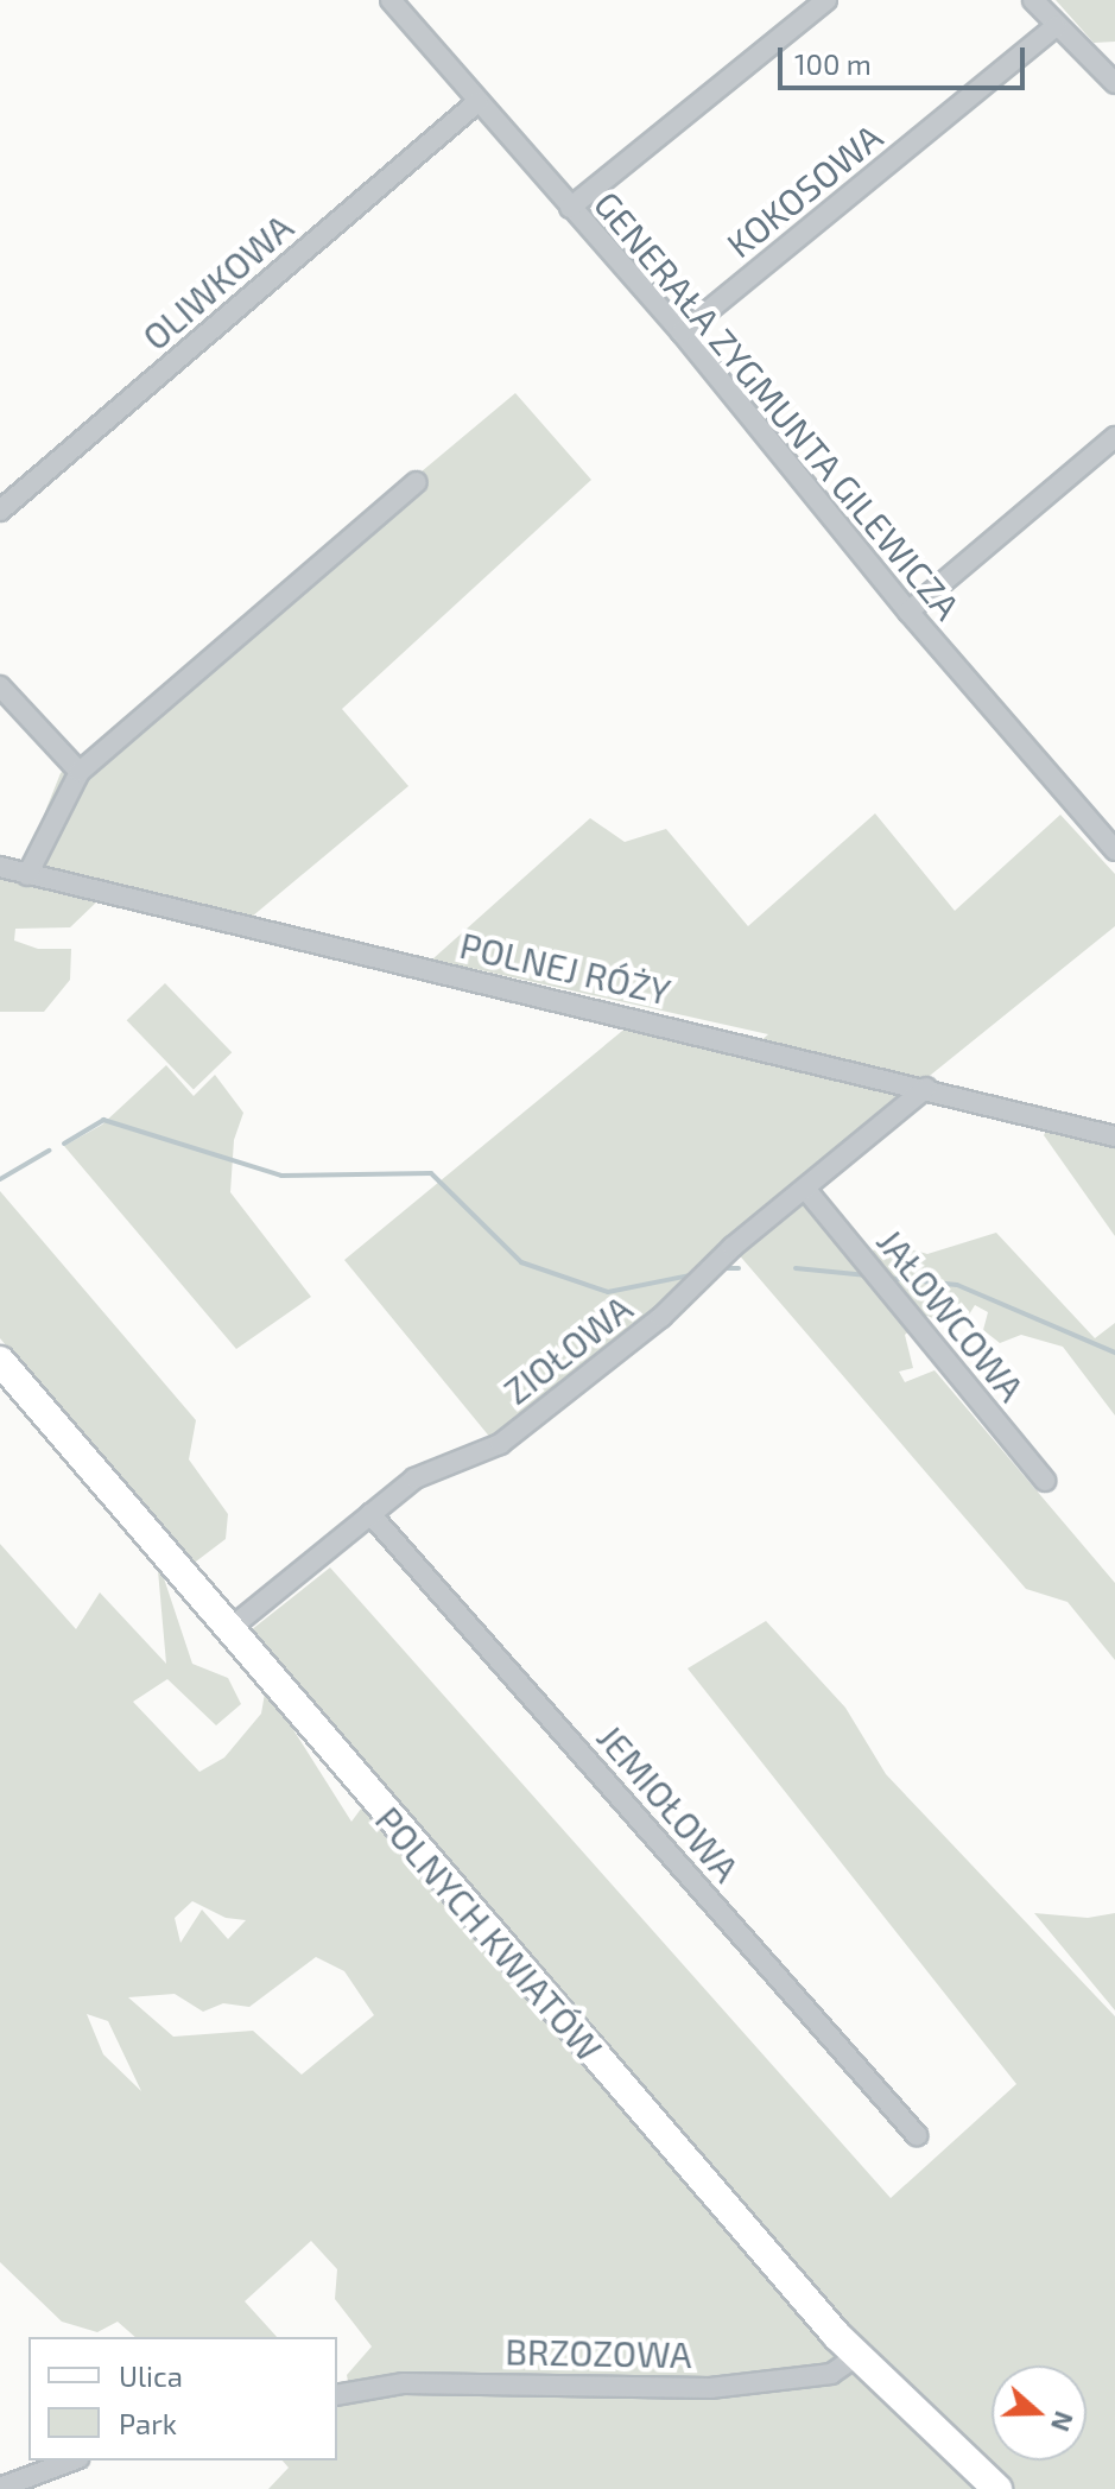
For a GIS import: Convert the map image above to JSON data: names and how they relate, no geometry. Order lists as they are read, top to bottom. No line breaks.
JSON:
{"streets":{"street":["KOKOSOWA","OLIWKOWA","GENERAŁA ZYGMUNTA GILEWICZA","POLNEJ RÓŻY","JAŁOWCOWA","ZIOŁOWA","JEMIOŁOWA","POLNYCH KWIATÓW","BRZOZOWA"]},"crossings":[["KOKOSOWA","GENERAŁA ZYGMUNTA GILEWICZA"],["OLIWKOWA","GENERAŁA ZYGMUNTA GILEWICZA"],["POLNEJ RÓŻY","ZIOŁOWA"],["JAŁOWCOWA","ZIOŁOWA"],["ZIOŁOWA","JEMIOŁOWA"],["ZIOŁOWA","POLNYCH KWIATÓW"],["POLNYCH KWIATÓW","BRZOZOWA"]],"legend":["Ulica","Park"],"scale_bar":"100 m","north":"right"}
